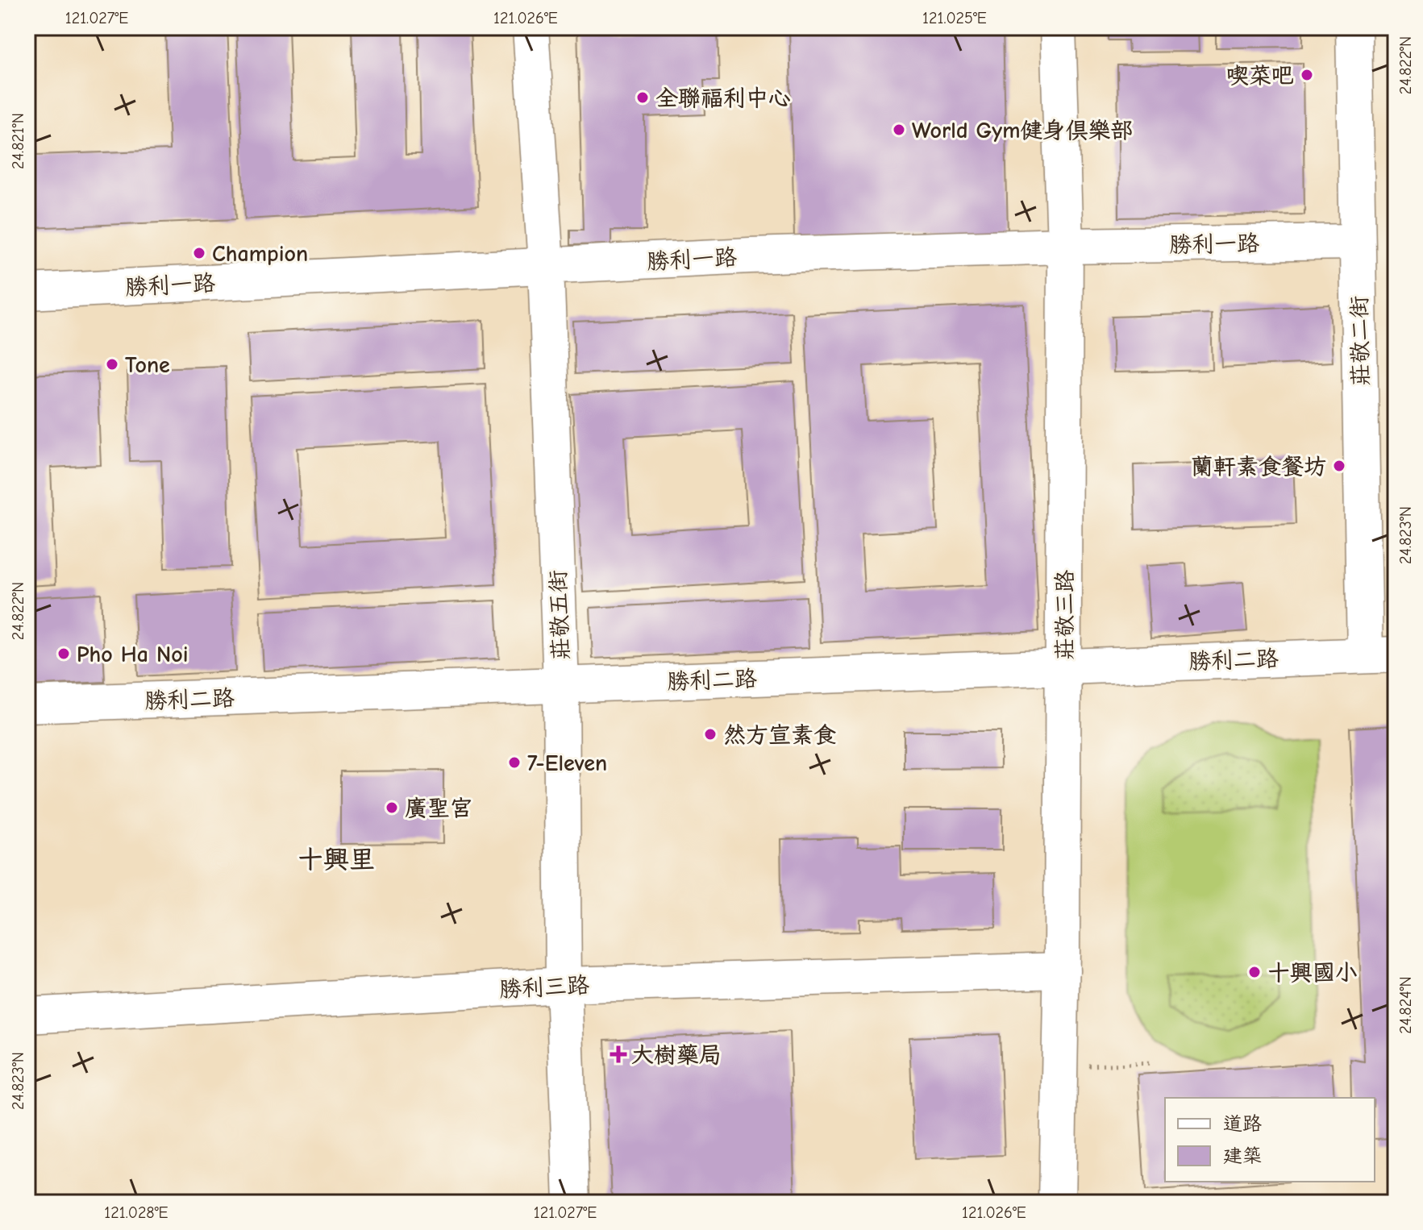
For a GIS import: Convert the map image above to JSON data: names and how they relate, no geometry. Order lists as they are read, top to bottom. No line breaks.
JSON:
{"streets":{"street":["勝利一路","莊敬二街","莊敬五街","莊敬三路","勝利二路","勝利三路"]},"crossings":[["勝利一路","莊敬二街"],["勝利一路","莊敬五街"],["勝利一路","莊敬三路"],["莊敬二街","勝利二路"],["莊敬五街","勝利二路"],["莊敬五街","勝利三路"],["莊敬三路","勝利二路"],["莊敬三路","勝利三路"]],"districts":["十興里"],"places":{"other":["喫菜吧","全聯福利中心","World Gym健身俱樂部","Champion","Tone","蘭軒素食餐坊","Pho Ha Noi","然方宣素食","7-Eleven","廣聖宮","十興國小"],"health":["大樹藥局"]},"legend":["道路","建築"],"coordinates":["121.027°E","121.026°E","121.025°E","24.822°N","24.821°N","24.823°N","24.824°N","121.028°E"]}
